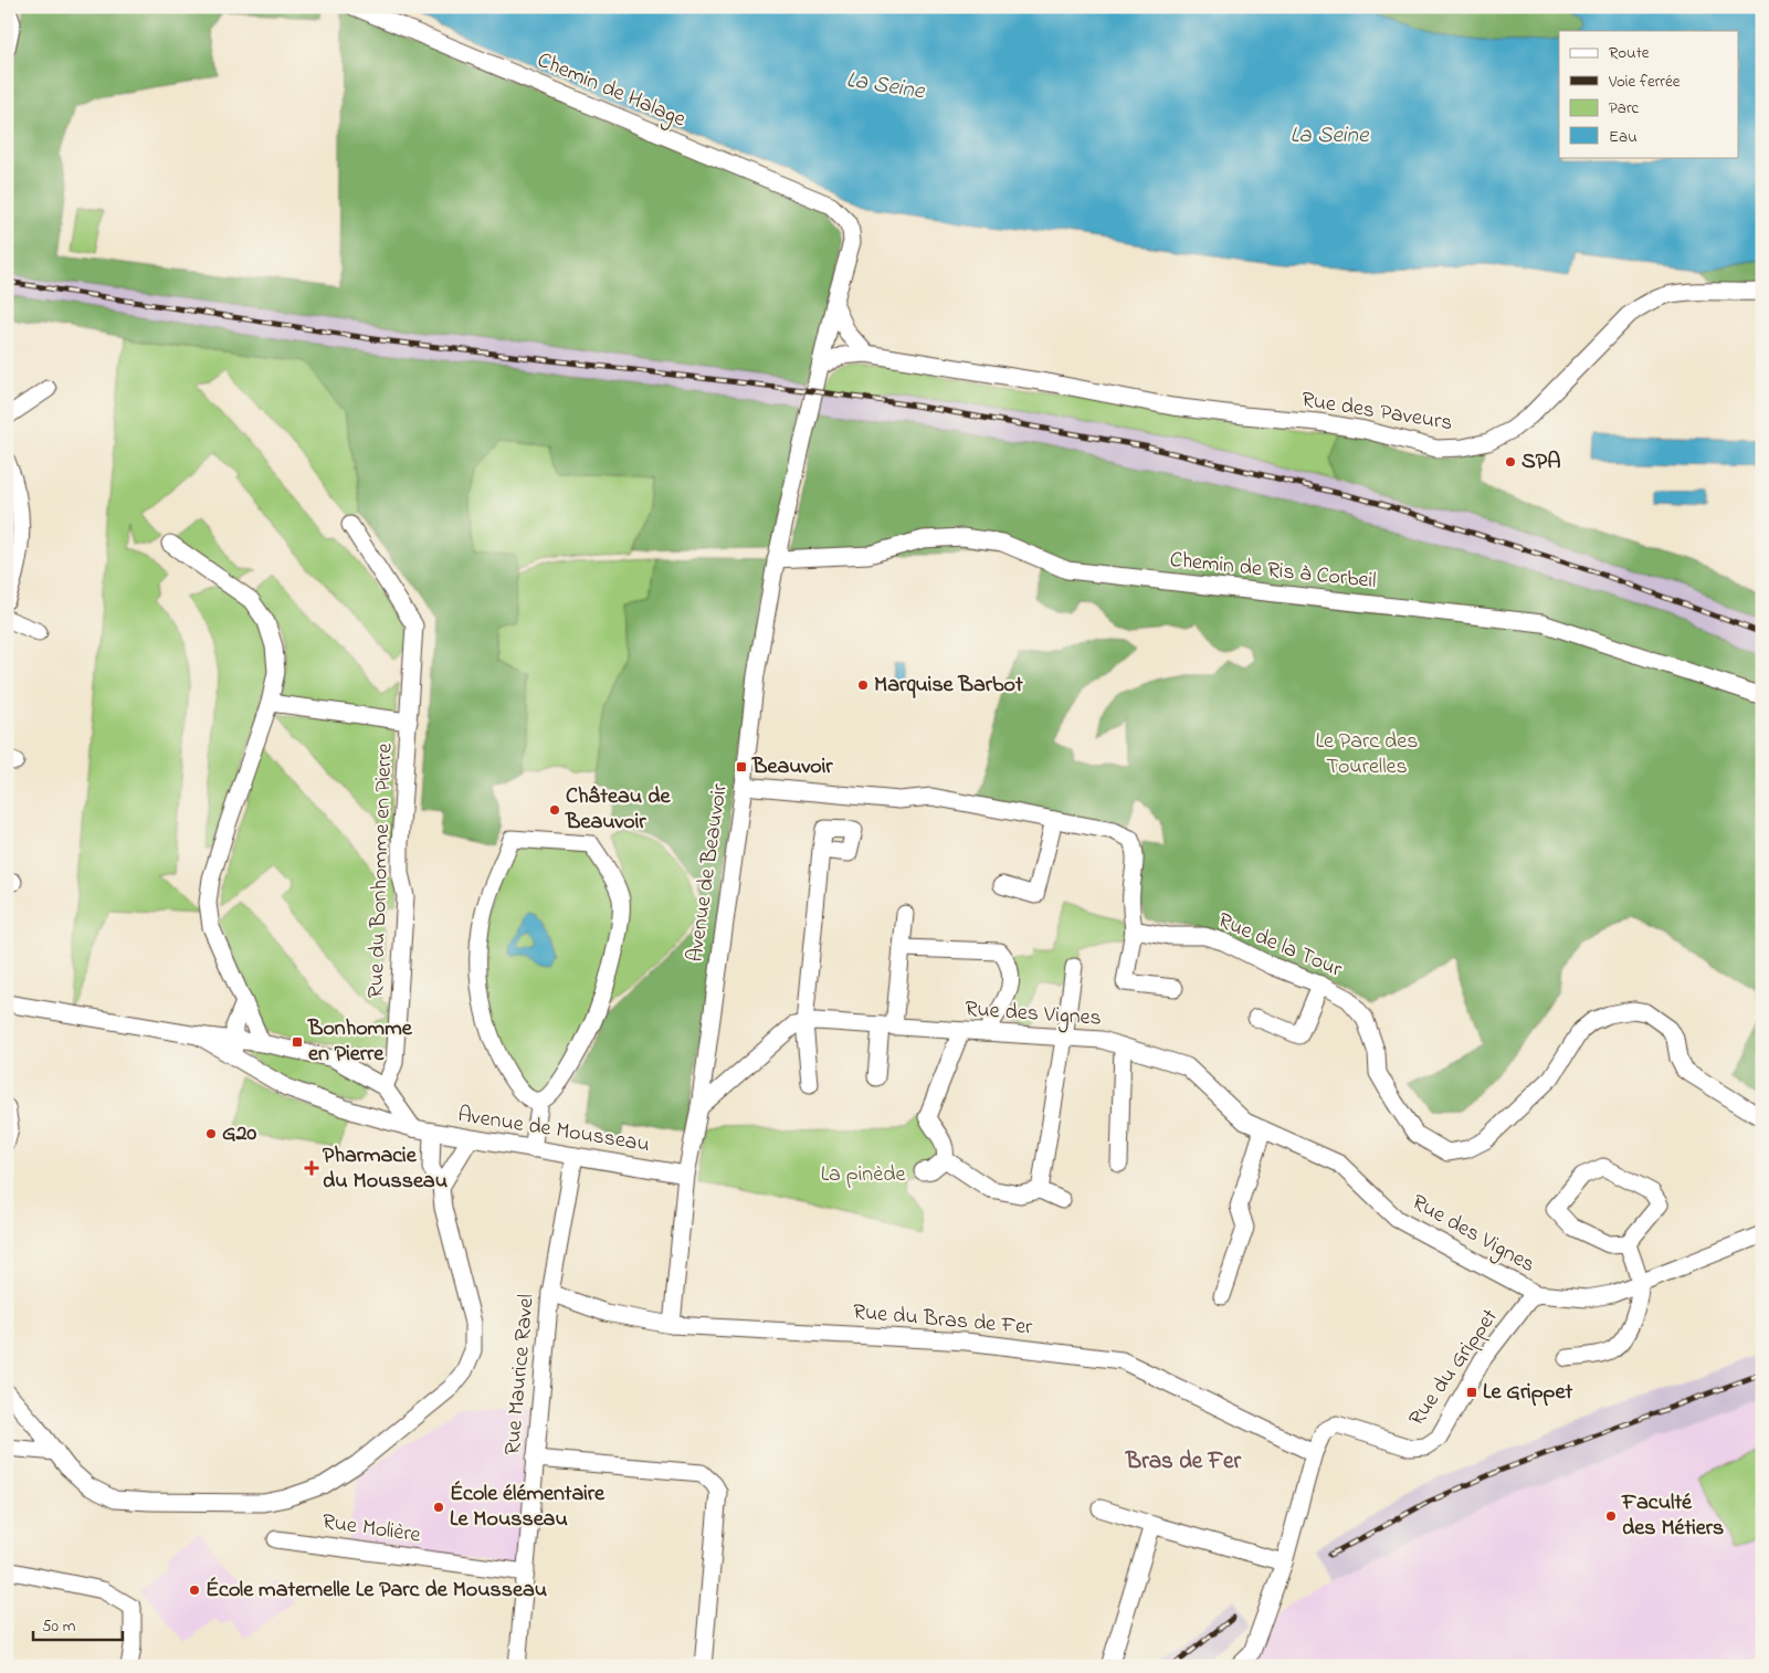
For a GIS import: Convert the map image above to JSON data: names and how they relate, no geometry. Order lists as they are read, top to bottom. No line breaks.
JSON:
{"streets":{"street":["Chemin de Halage","Rue des Paveurs","Chemin de Ris à Corbeil","Rue du Bonhomme en Pierre","Avenue de Beauvoir","Rue de la Tour","Rue des Vignes","Avenue de Mousseau","Rue du Bras de Fer","Rue du Grippet","Rue Maurice Ravel","Rue Molière"]},"crossings":[["Chemin de Halage","Avenue de Beauvoir"],["Rue des Paveurs","Avenue de Beauvoir"],["Chemin de Ris à Corbeil","Avenue de Beauvoir"],["Rue du Bonhomme en Pierre","Avenue de Mousseau"],["Avenue de Beauvoir","Rue des Vignes"],["Avenue de Beauvoir","Avenue de Mousseau"],["Avenue de Beauvoir","Rue du Bras de Fer"],["Rue des Vignes","Rue du Grippet"],["Avenue de Mousseau","Rue Maurice Ravel"],["Rue du Bras de Fer","Rue du Grippet"],["Rue du Bras de Fer","Rue Maurice Ravel"],["Rue Maurice Ravel","Rue Molière"]],"districts":["Bras de Fer"],"water":["La Seine"],"parks":["Le Parc des Tourelles","La pinède"],"places":{"other":["SPA","Marquise Barbot","Château de Beauvoir","G20","École élémentaire Le Mousseau","Faculté des Métiers","École maternelle Le Parc de Mousseau"],"transit":["Beauvoir","Bonhomme en Pierre","Le Grippet"],"health":["Pharmacie du Mousseau"]},"legend":["Route","Voie ferrée","Parc","Eau"],"scale_bar":"50 m"}
